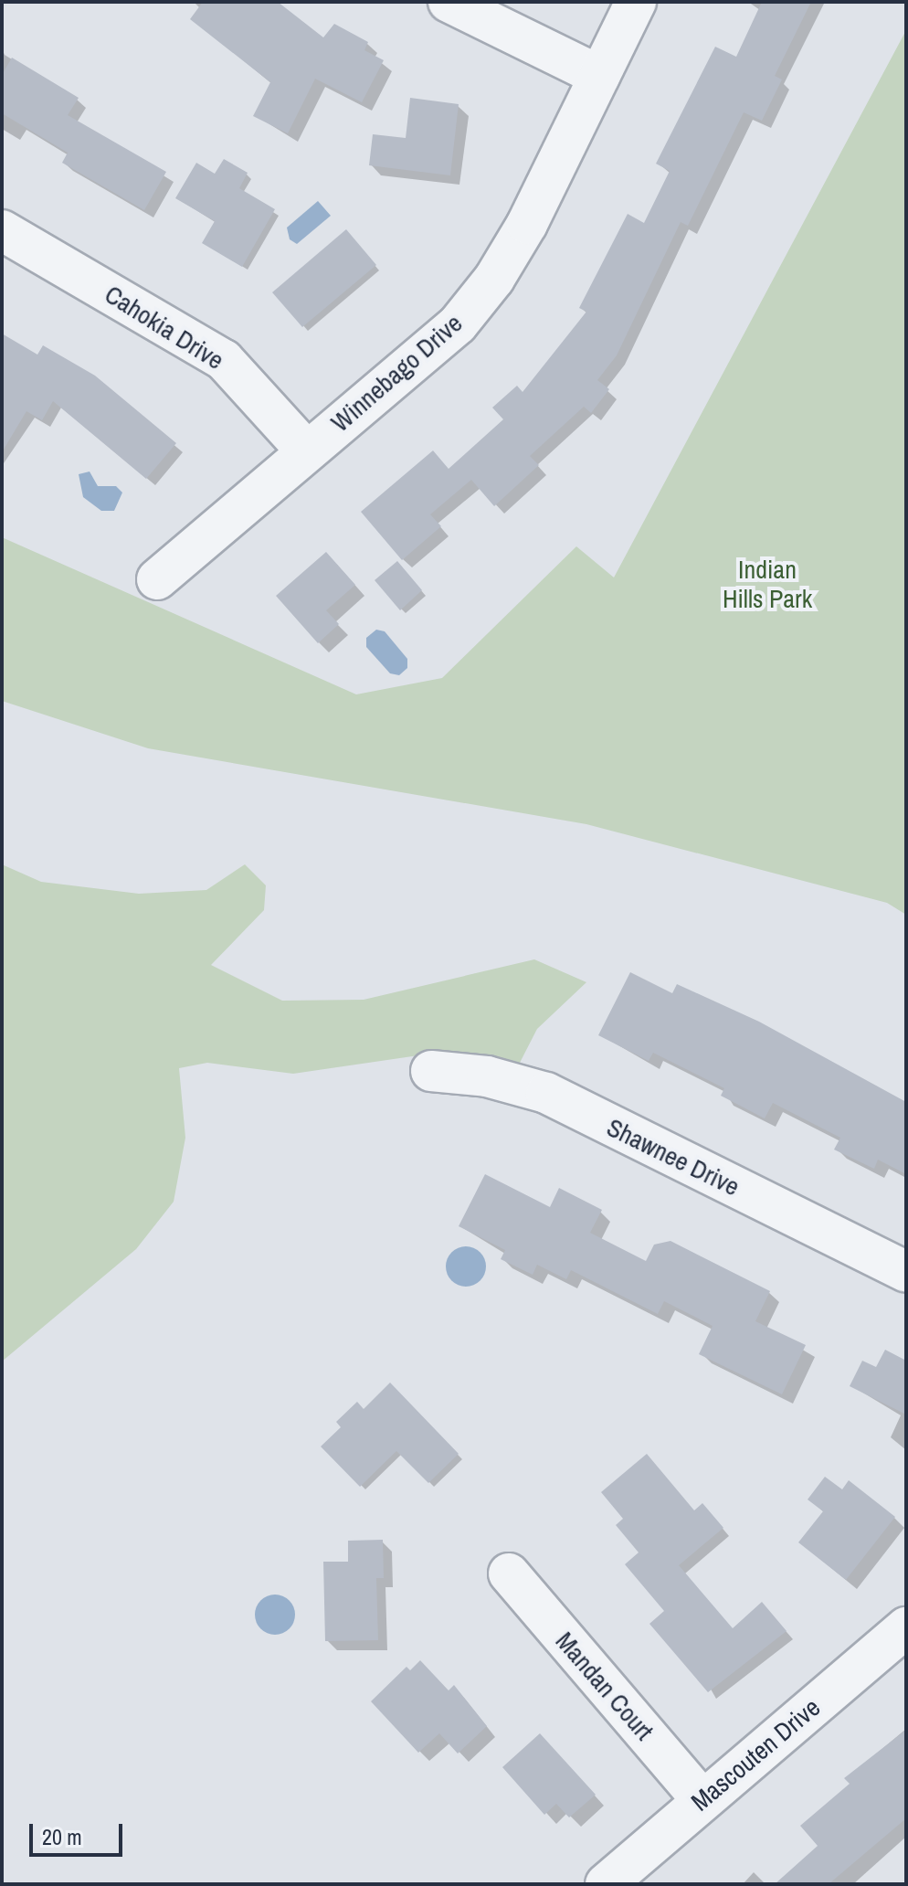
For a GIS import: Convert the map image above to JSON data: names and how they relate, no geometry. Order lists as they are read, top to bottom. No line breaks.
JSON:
{"streets":{"street":["Cahokia Drive","Winnebago Drive","Shawnee Drive","Mandan Court","Mascouten Drive"]},"crossings":[["Cahokia Drive","Winnebago Drive"],["Mandan Court","Mascouten Drive"]],"parks":["Indian Hills Park"],"scale_bar":"20 m"}
